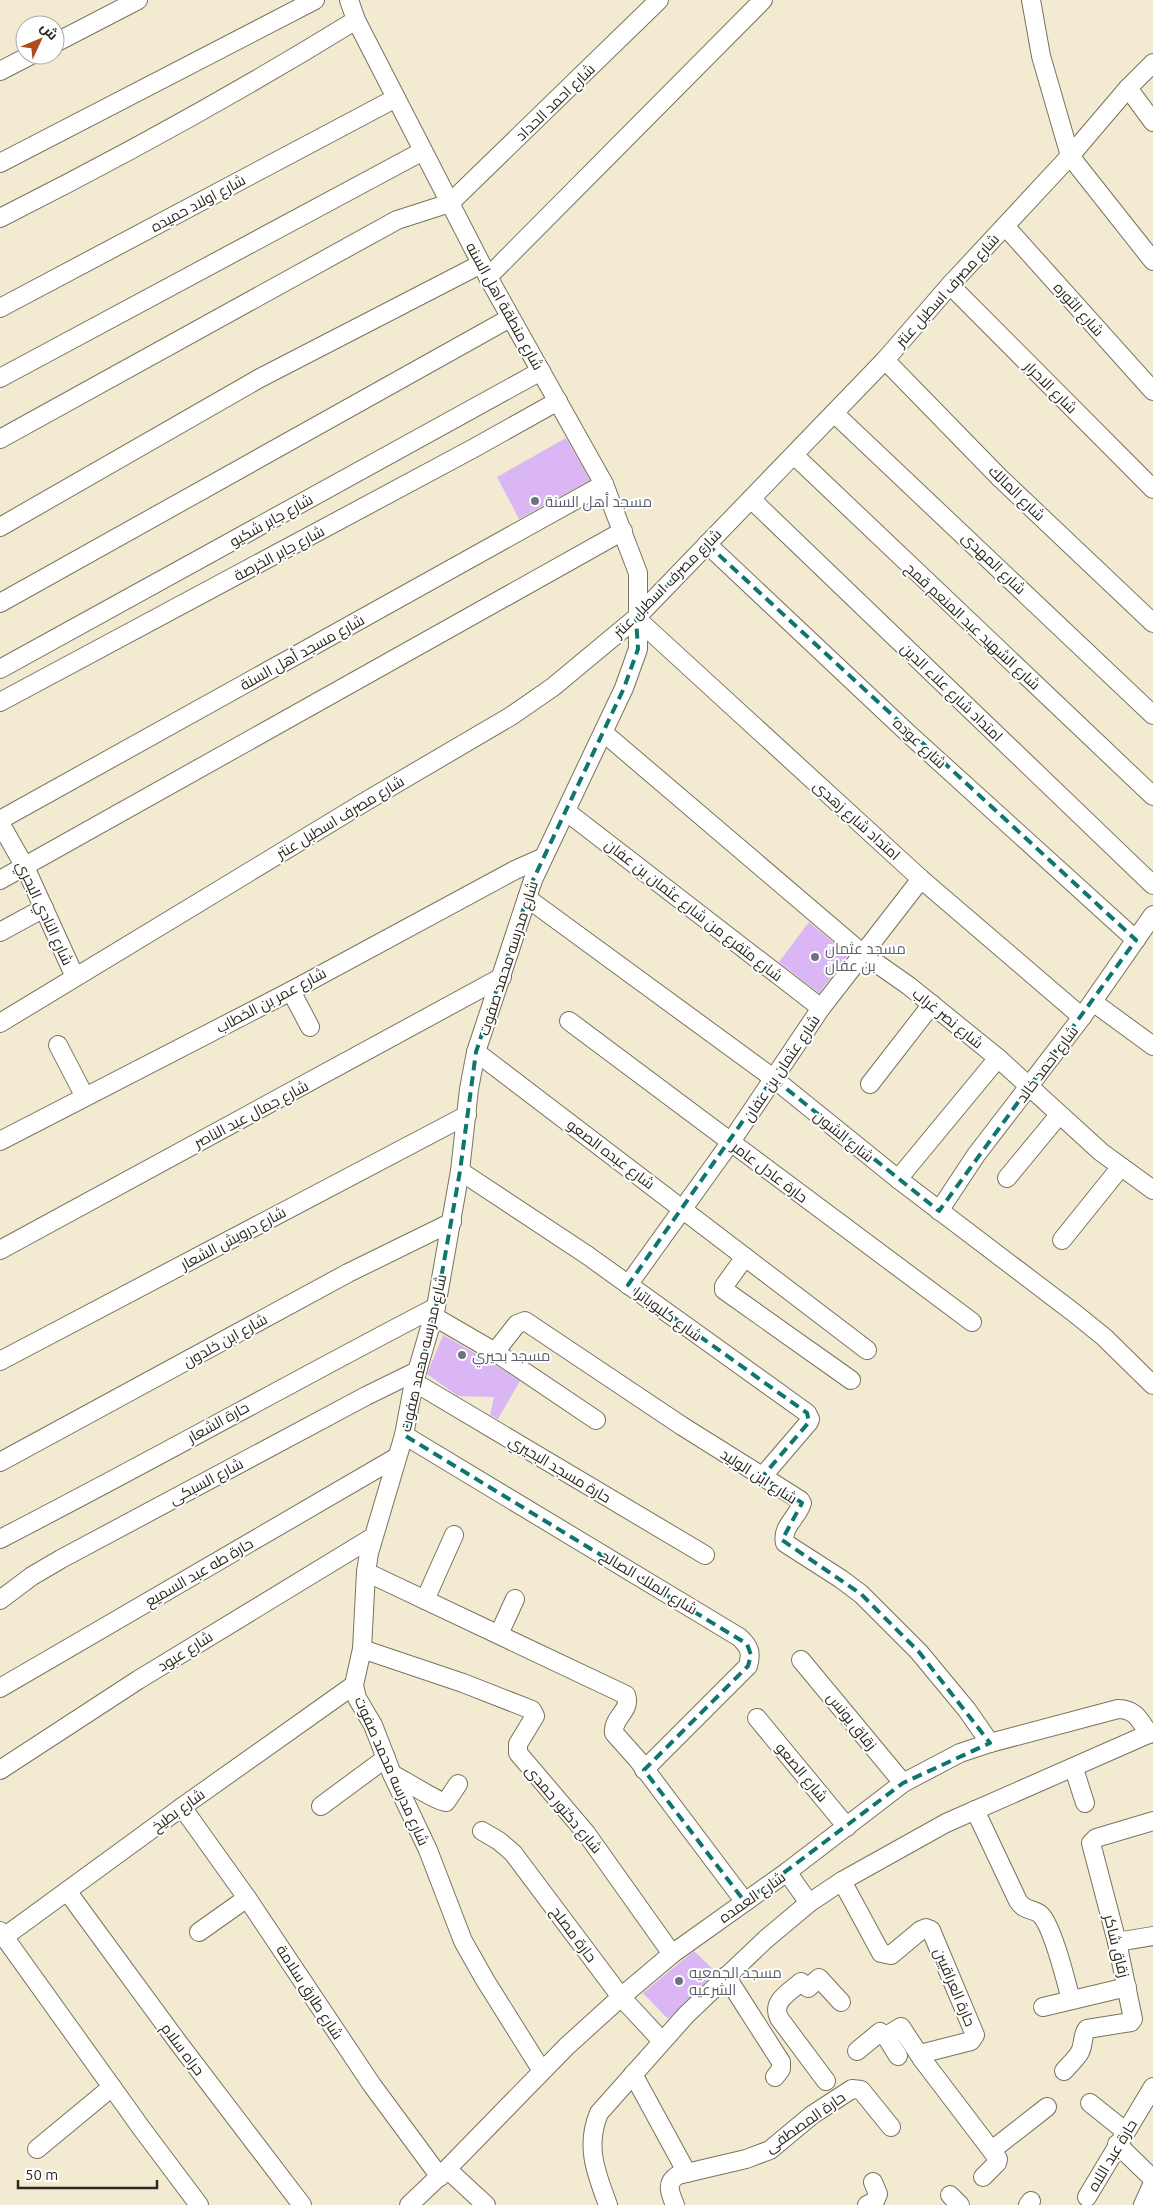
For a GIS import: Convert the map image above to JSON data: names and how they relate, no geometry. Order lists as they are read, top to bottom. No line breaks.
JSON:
{"streets":{"street":["شارع احمد الحداد","شارع اولاد حميده","شارع مصرف اسطبل عنتر","شارع منطقة اهل السنه","شارع الثوره","شارع الاحرار","شارع المالك","شارع جابر شكيو","شارع جابر الخرصة","شارع المهدى","شارع الشهيد عبد المنعم قمح","شارع مسجد أهل السنة","امتداد شارع علاء الدين","شارع عوده","امتداد شارع زهدى","شارع متفرع من شارع عثمان بن عفان","شارع النادي البحري","شارع مدرسه محمد صفوت","شارع عمر بن الخطاب","شارع نصر غراب","شارع احمد خالد","شارع عثمان بن عفان","شارع جمال عبد الناصر","شارع الشون","شارع عبده الصعو","حارة عادل عامر","شارع درويش الشعار","شارع كليوباترا","شارع ابن خلدون","حارة الشعار","حارة مسجد البحيري","شارع ابن الوليد","شارع السبكى","حارة طه عبد السميع","شارع الملك الصالح","شارع عبود","زقاق يونس","شارع الصعو","شارع دكتور حمدى","شارع بطيخ","شارع العمده","حارة مصلح","زقاق شاكر","حارة العراقيين","شارع طارق سلامة","حراه سلام","حارة المصطفى","حارة عبد اللاه"]},"crossings":[["شارع احمد الحداد","شارع منطقة اهل السنه"],["شارع اولاد حميده","شارع منطقة اهل السنه"],["شارع مصرف اسطبل عنتر","شارع منطقة اهل السنه"],["شارع مصرف اسطبل عنتر","شارع الثوره"],["شارع مصرف اسطبل عنتر","شارع الاحرار"],["شارع مصرف اسطبل عنتر","شارع المالك"],["شارع مصرف اسطبل عنتر","شارع المهدى"],["شارع مصرف اسطبل عنتر","شارع الشهيد عبد المنعم قمح"],["شارع مصرف اسطبل عنتر","امتداد شارع علاء الدين"],["شارع مصرف اسطبل عنتر","شارع عوده"],["شارع مصرف اسطبل عنتر","امتداد شارع زهدى"],["شارع مصرف اسطبل عنتر","شارع النادي البحري"],["شارع مصرف اسطبل عنتر","شارع مدرسه محمد صفوت"],["شارع منطقة اهل السنه","شارع جابر شكيو"],["شارع منطقة اهل السنه","شارع جابر الخرصة"],["شارع منطقة اهل السنه","شارع مسجد أهل السنة"],["شارع منطقة اهل السنه","امتداد شارع زهدى"],["شارع منطقة اهل السنه","شارع مدرسه محمد صفوت"],["شارع مسجد أهل السنة","شارع النادي البحري"],["شارع عوده","شارع احمد خالد"],["امتداد شارع زهدى","شارع مدرسه محمد صفوت"],["امتداد شارع زهدى","شارع احمد خالد"],["امتداد شارع زهدى","شارع عثمان بن عفان"],["شارع متفرع من شارع عثمان بن عفان","شارع مدرسه محمد صفوت"],["شارع متفرع من شارع عثمان بن عفان","شارع عثمان بن عفان"],["شارع مدرسه محمد صفوت","شارع عمر بن الخطاب"],["شارع مدرسه محمد صفوت","شارع نصر غراب"],["شارع مدرسه محمد صفوت","شارع جمال عبد الناصر"],["شارع مدرسه محمد صفوت","شارع الشون"],["شارع مدرسه محمد صفوت","شارع عبده الصعو"],["شارع مدرسه محمد صفوت","شارع درويش الشعار"],["شارع مدرسه محمد صفوت","شارع كليوباترا"],["شارع مدرسه محمد صفوت","شارع ابن خلدون"],["شارع مدرسه محمد صفوت","حارة الشعار"],["شارع مدرسه محمد صفوت","حارة مسجد البحيري"],["شارع مدرسه محمد صفوت","شارع السبكى"],["شارع مدرسه محمد صفوت","حارة طه عبد السميع"],["شارع مدرسه محمد صفوت","شارع الملك الصالح"],["شارع مدرسه محمد صفوت","شارع عبود"],["شارع مدرسه محمد صفوت","شارع دكتور حمدى"],["شارع مدرسه محمد صفوت","شارع بطيخ"],["شارع مدرسه محمد صفوت","شارع العمده"],["شارع نصر غراب","شارع احمد خالد"],["شارع نصر غراب","شارع عثمان بن عفان"],["شارع احمد خالد","شارع الشون"],["شارع عثمان بن عفان","شارع الشون"],["شارع عثمان بن عفان","شارع عبده الصعو"],["شارع عثمان بن عفان","حارة عادل عامر"],["شارع عثمان بن عفان","شارع كليوباترا"],["شارع كليوباترا","شارع ابن الوليد"],["حارة مسجد البحيري","شارع السبكى"],["شارع ابن الوليد","شارع العمده"],["زقاق يونس","شارع العمده"],["شارع الصعو","شارع العمده"],["شارع دكتور حمدى","شارع العمده"],["شارع بطيخ","شارع طارق سلامة"],["شارع بطيخ","حراه سلام"],["شارع العمده","حارة مصلح"],["شارع العمده","حارة العراقيين"],["شارع العمده","شارع طارق سلامة"]],"places":["مسجد أهل السنة","مسجد عثمان بن عفان","مسجد بحيري","مسجد الجمعيه الشرعيه"],"scale_bar":"50 m","north":"top right"}
